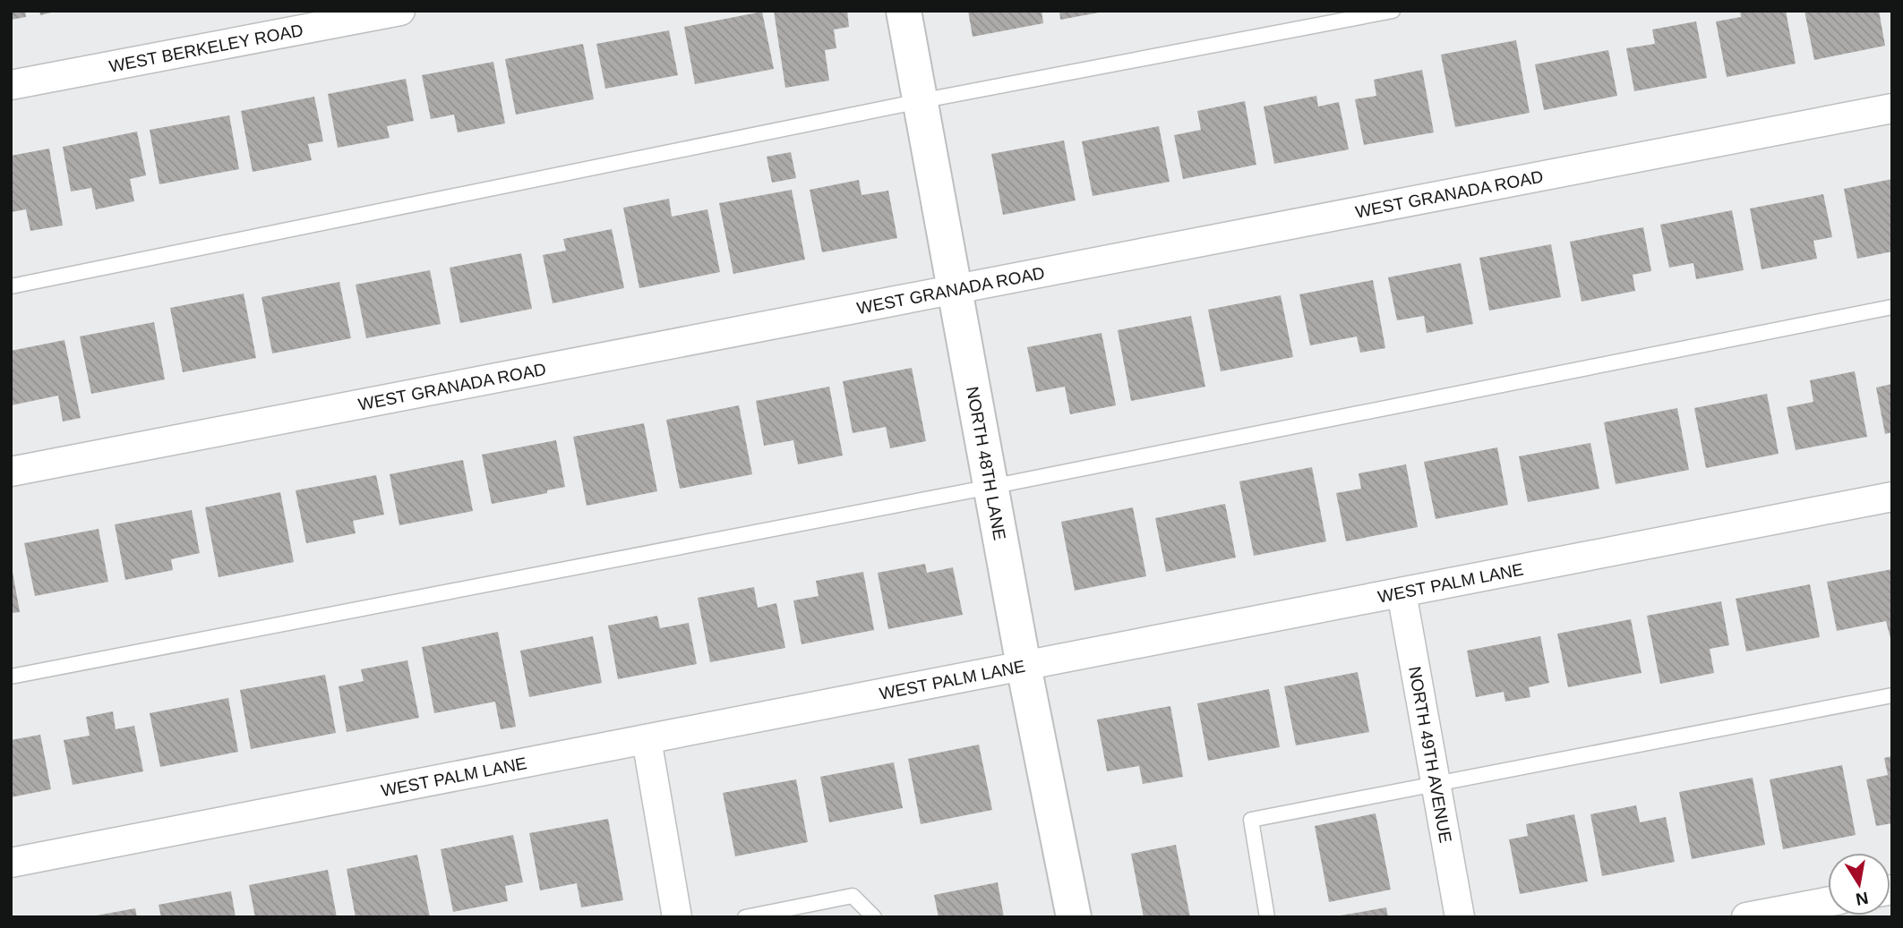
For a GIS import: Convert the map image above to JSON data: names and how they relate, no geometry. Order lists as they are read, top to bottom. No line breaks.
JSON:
{"streets":{"street":["WEST BERKELEY ROAD","WEST GRANADA ROAD","NORTH 48TH LANE","WEST PALM LANE","NORTH 49TH AVENUE"]},"crossings":[["WEST GRANADA ROAD","NORTH 48TH LANE"],["NORTH 48TH LANE","WEST PALM LANE"],["WEST PALM LANE","NORTH 49TH AVENUE"]],"north":"bottom"}
